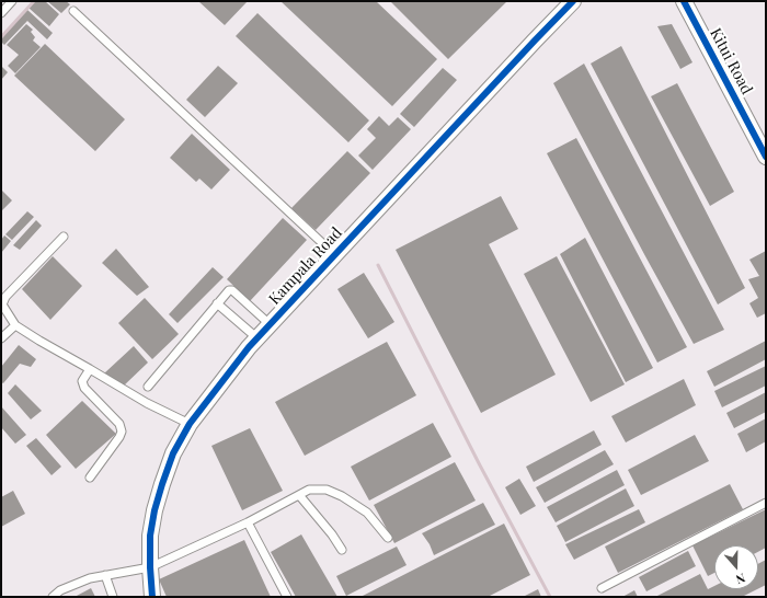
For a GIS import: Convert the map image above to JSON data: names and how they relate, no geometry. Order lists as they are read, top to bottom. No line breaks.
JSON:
{"streets":{"street":["Kitui Road","Kampala Road"]},"north":"bottom"}
